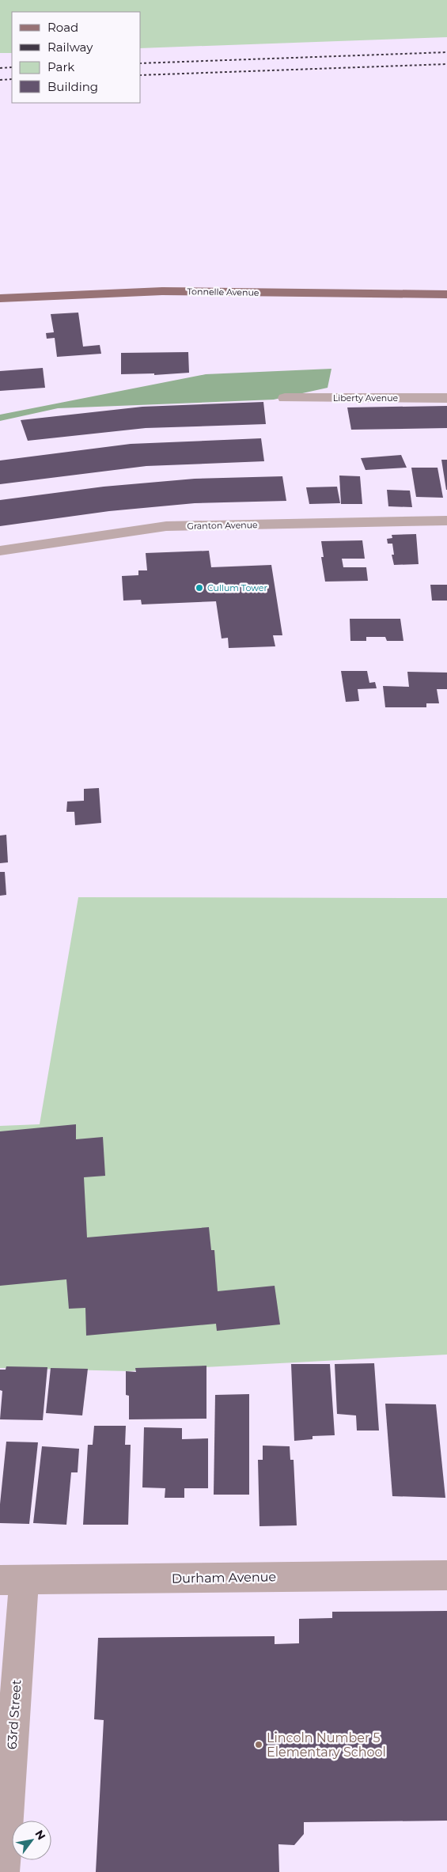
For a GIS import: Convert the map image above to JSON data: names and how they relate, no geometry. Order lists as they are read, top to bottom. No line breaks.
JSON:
{"streets":{"main road":["Tonnelle Avenue"],"street":["Liberty Avenue","Granton Avenue","Durham Avenue","63rd Street"]},"crossings":[["Durham Avenue","63rd Street"]],"places":["Cullum Tower","Lincoln Number 5 Elementary School"],"legend":["Road","Railway","Park","Building"],"north":"top right"}
